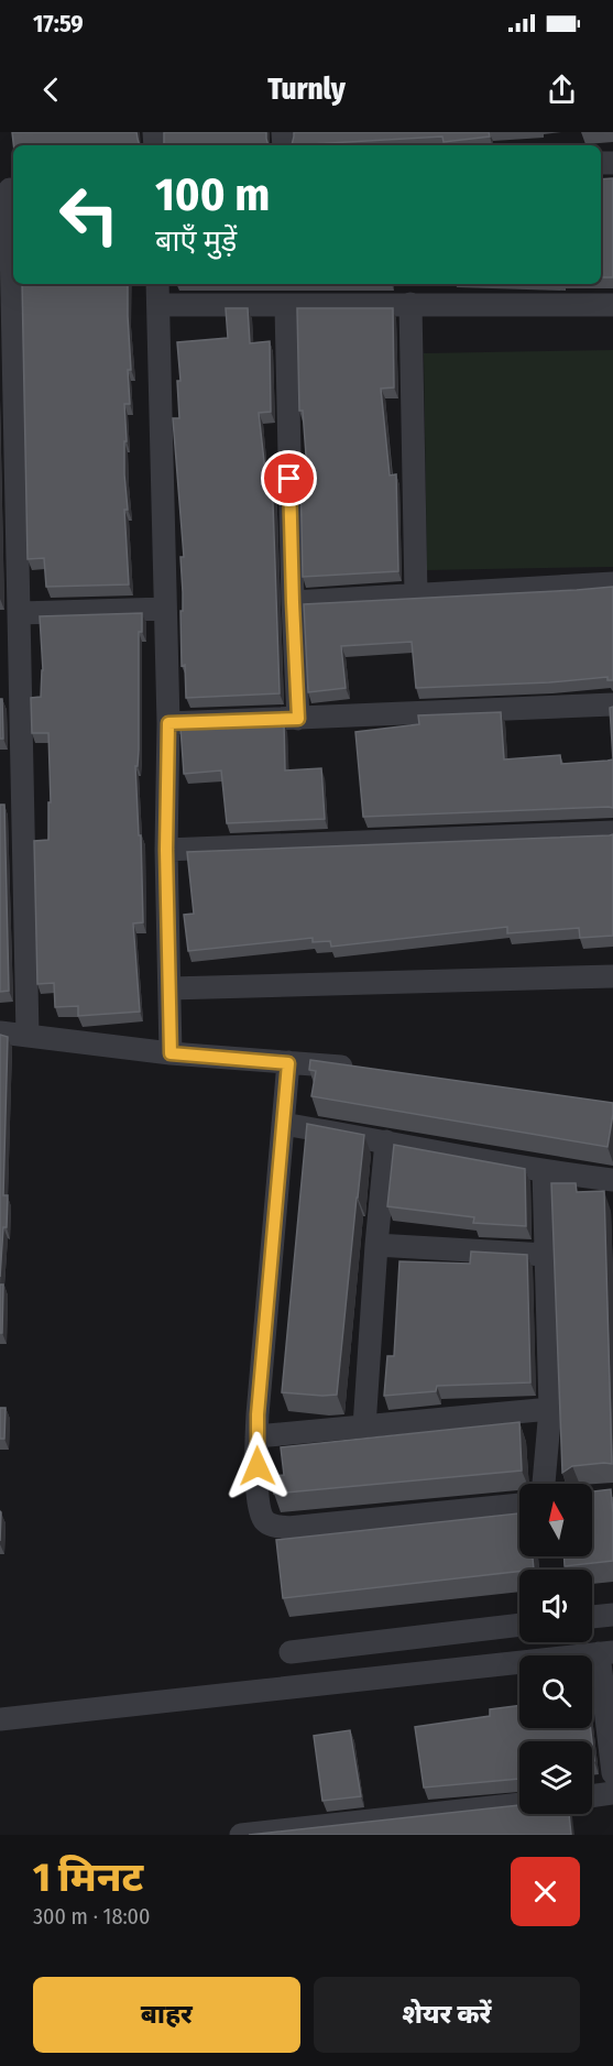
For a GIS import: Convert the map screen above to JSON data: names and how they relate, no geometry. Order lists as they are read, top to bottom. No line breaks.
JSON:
{"north":"top","page":{"status":"17:59","header":"Turnly","turn":["100 m","बाएँ मुड़ें"],"heading":["1 मिनट","300 m · 18:00"],"buttons":["बाहर","शेयर करें"]}}
